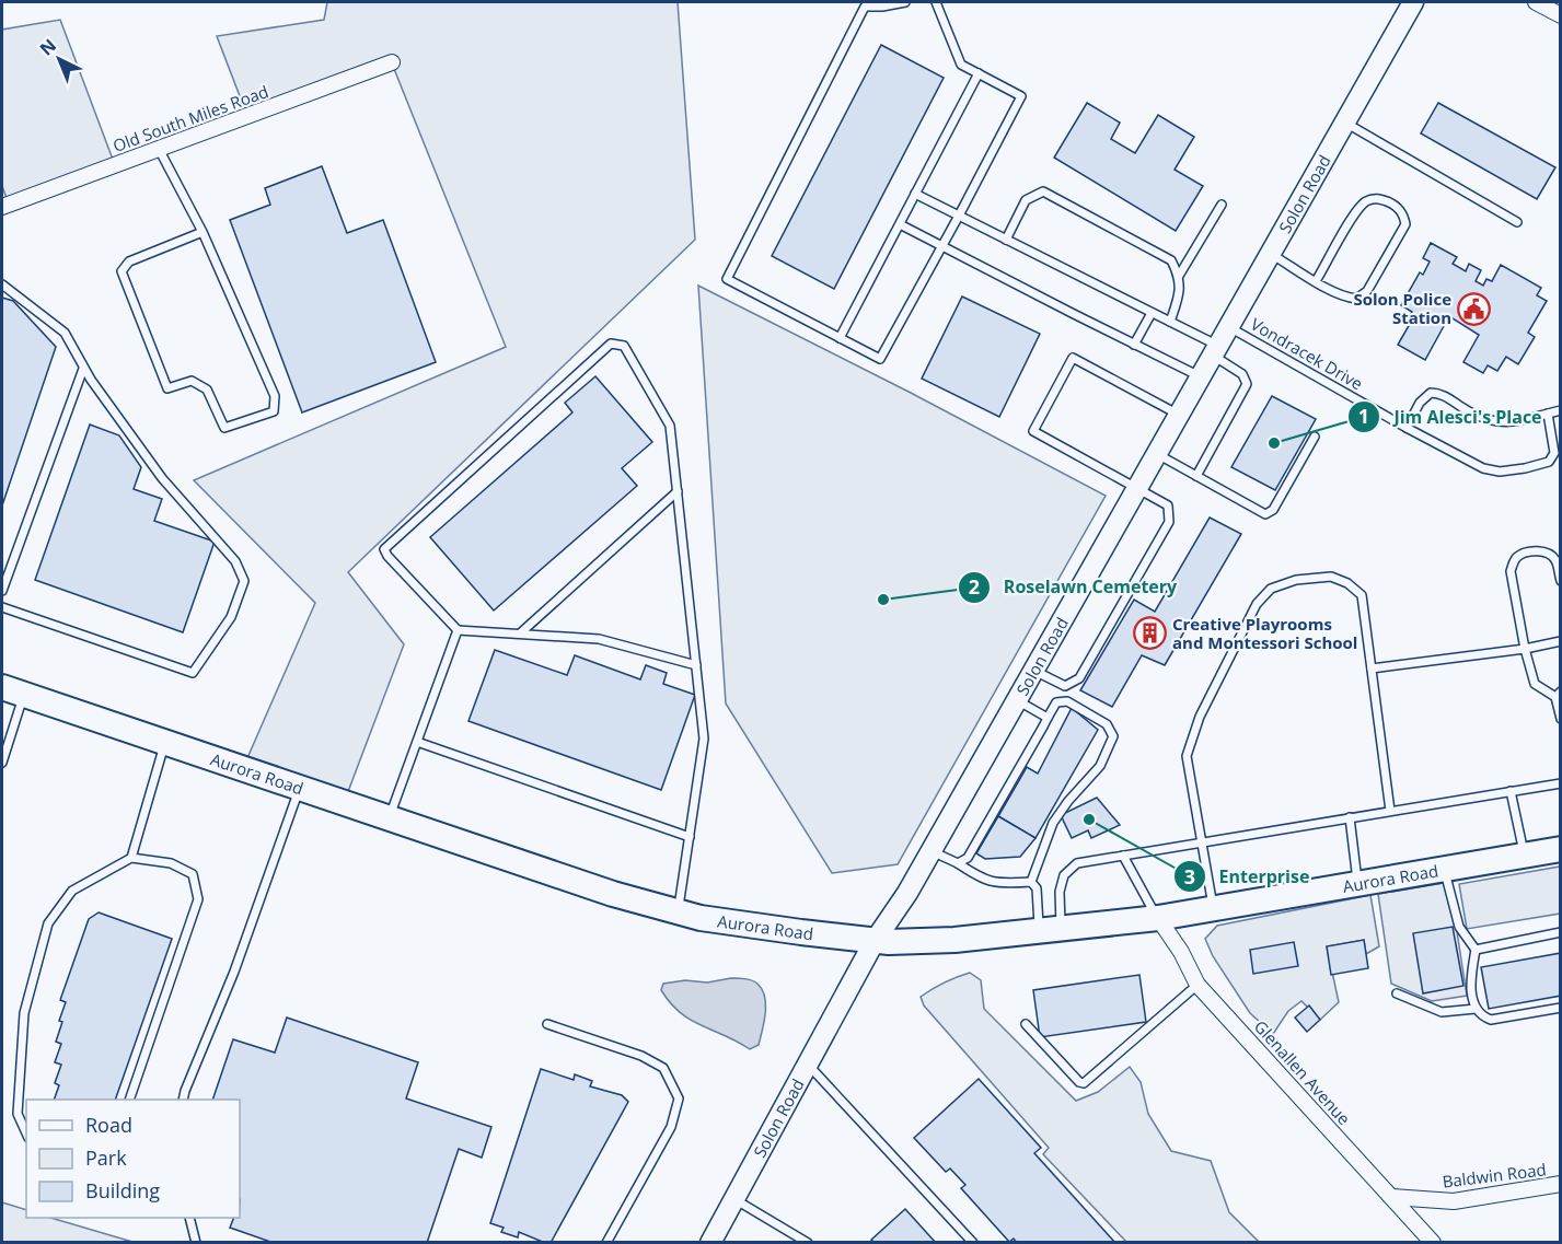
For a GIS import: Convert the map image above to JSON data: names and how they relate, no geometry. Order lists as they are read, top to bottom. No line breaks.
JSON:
{"streets":{"main road":["Aurora Road"],"street":["Old South Miles Road","Solon Road","Glenallen Avenue","Baldwin Road"],"lane":["Vondracek Drive"]},"crossings":[["Solon Road","Vondracek Drive"],["Solon Road","Aurora Road"],["Aurora Road","Glenallen Avenue"],["Glenallen Avenue","Baldwin Road"]],"places":{"public building":["Solon Police Station"],"other":["Jim Alesci's Place","Roselawn Cemetery","Enterprise"],"building":["Creative Playrooms and Montessori School"]},"legend":["Road","Park","Building"],"north":"top left"}
